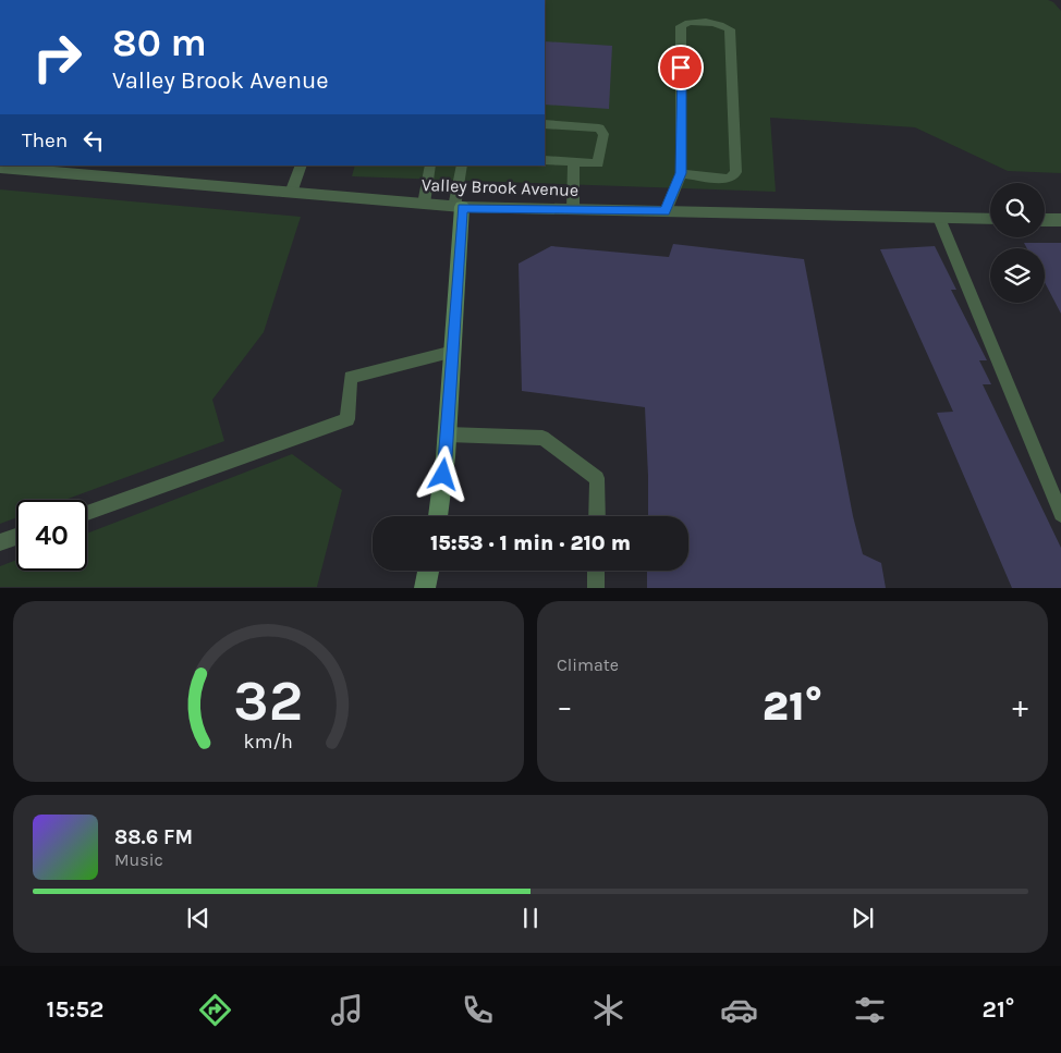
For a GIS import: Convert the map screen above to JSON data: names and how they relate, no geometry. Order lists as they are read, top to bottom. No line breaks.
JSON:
{"streets":{"street":["Valley Brook Avenue"]},"page":{"turn":["80 m","Valley Brook Avenue"],"then":"Then","limit":"40","trip":"15:53 · 1 min · 210 m","tile":"Climate","heat":["−","21°","+"],"song":["88.6 FM","Music"],"tabs":["15:52","21°"],"gauge":["32","km/h"]}}
